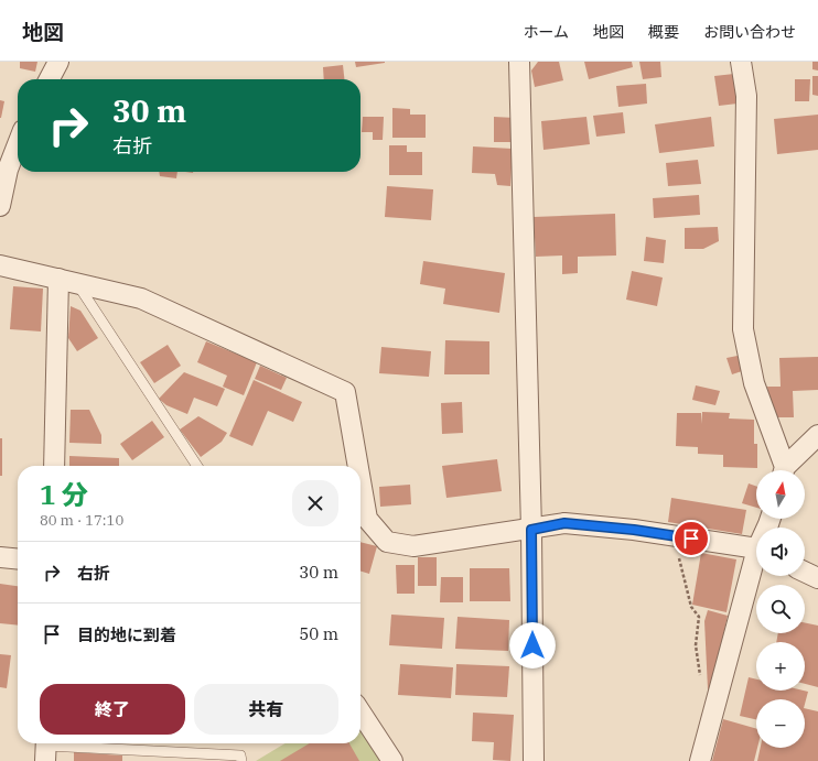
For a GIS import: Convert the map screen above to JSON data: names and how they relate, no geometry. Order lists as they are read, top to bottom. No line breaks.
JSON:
{"north":"top","page":{"header":"地図","nav":["ホーム","地図","概要","お問い合わせ"],"turn":["30 m","右折"],"heading":["1 分","80 m · 17:10"],"map_buttons":["+","−"],"list":[{"name":"右折","value":"30 m"},{"name":"目的地に到着","value":"50 m"}],"buttons":["終了","共有"]}}
